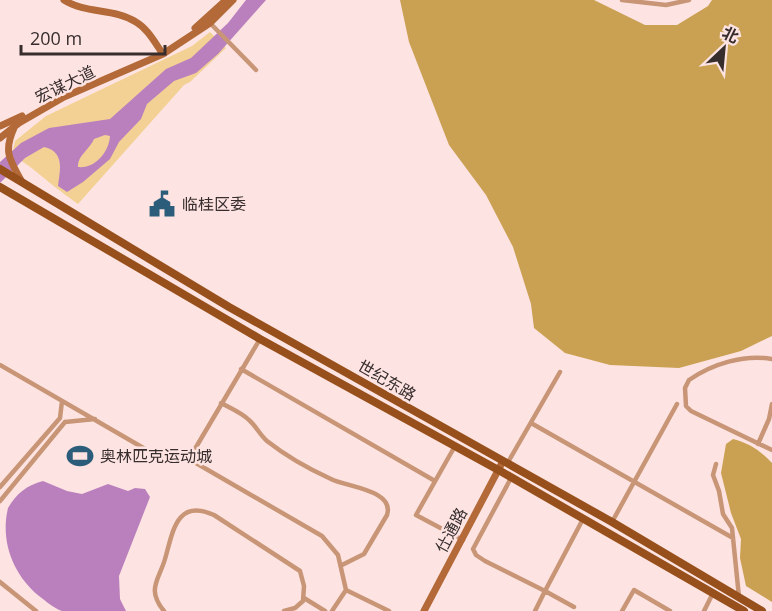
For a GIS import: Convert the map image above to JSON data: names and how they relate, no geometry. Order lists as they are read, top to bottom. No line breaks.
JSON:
{"streets":{"main road":["宏谋大道","世纪东路","仕通路"]},"crossings":[["世纪东路","仕通路"]],"places":{"public building":["临桂区委"],"sports":["奥林匹克运动城"]},"scale_bar":"200 m","north":"top right"}
